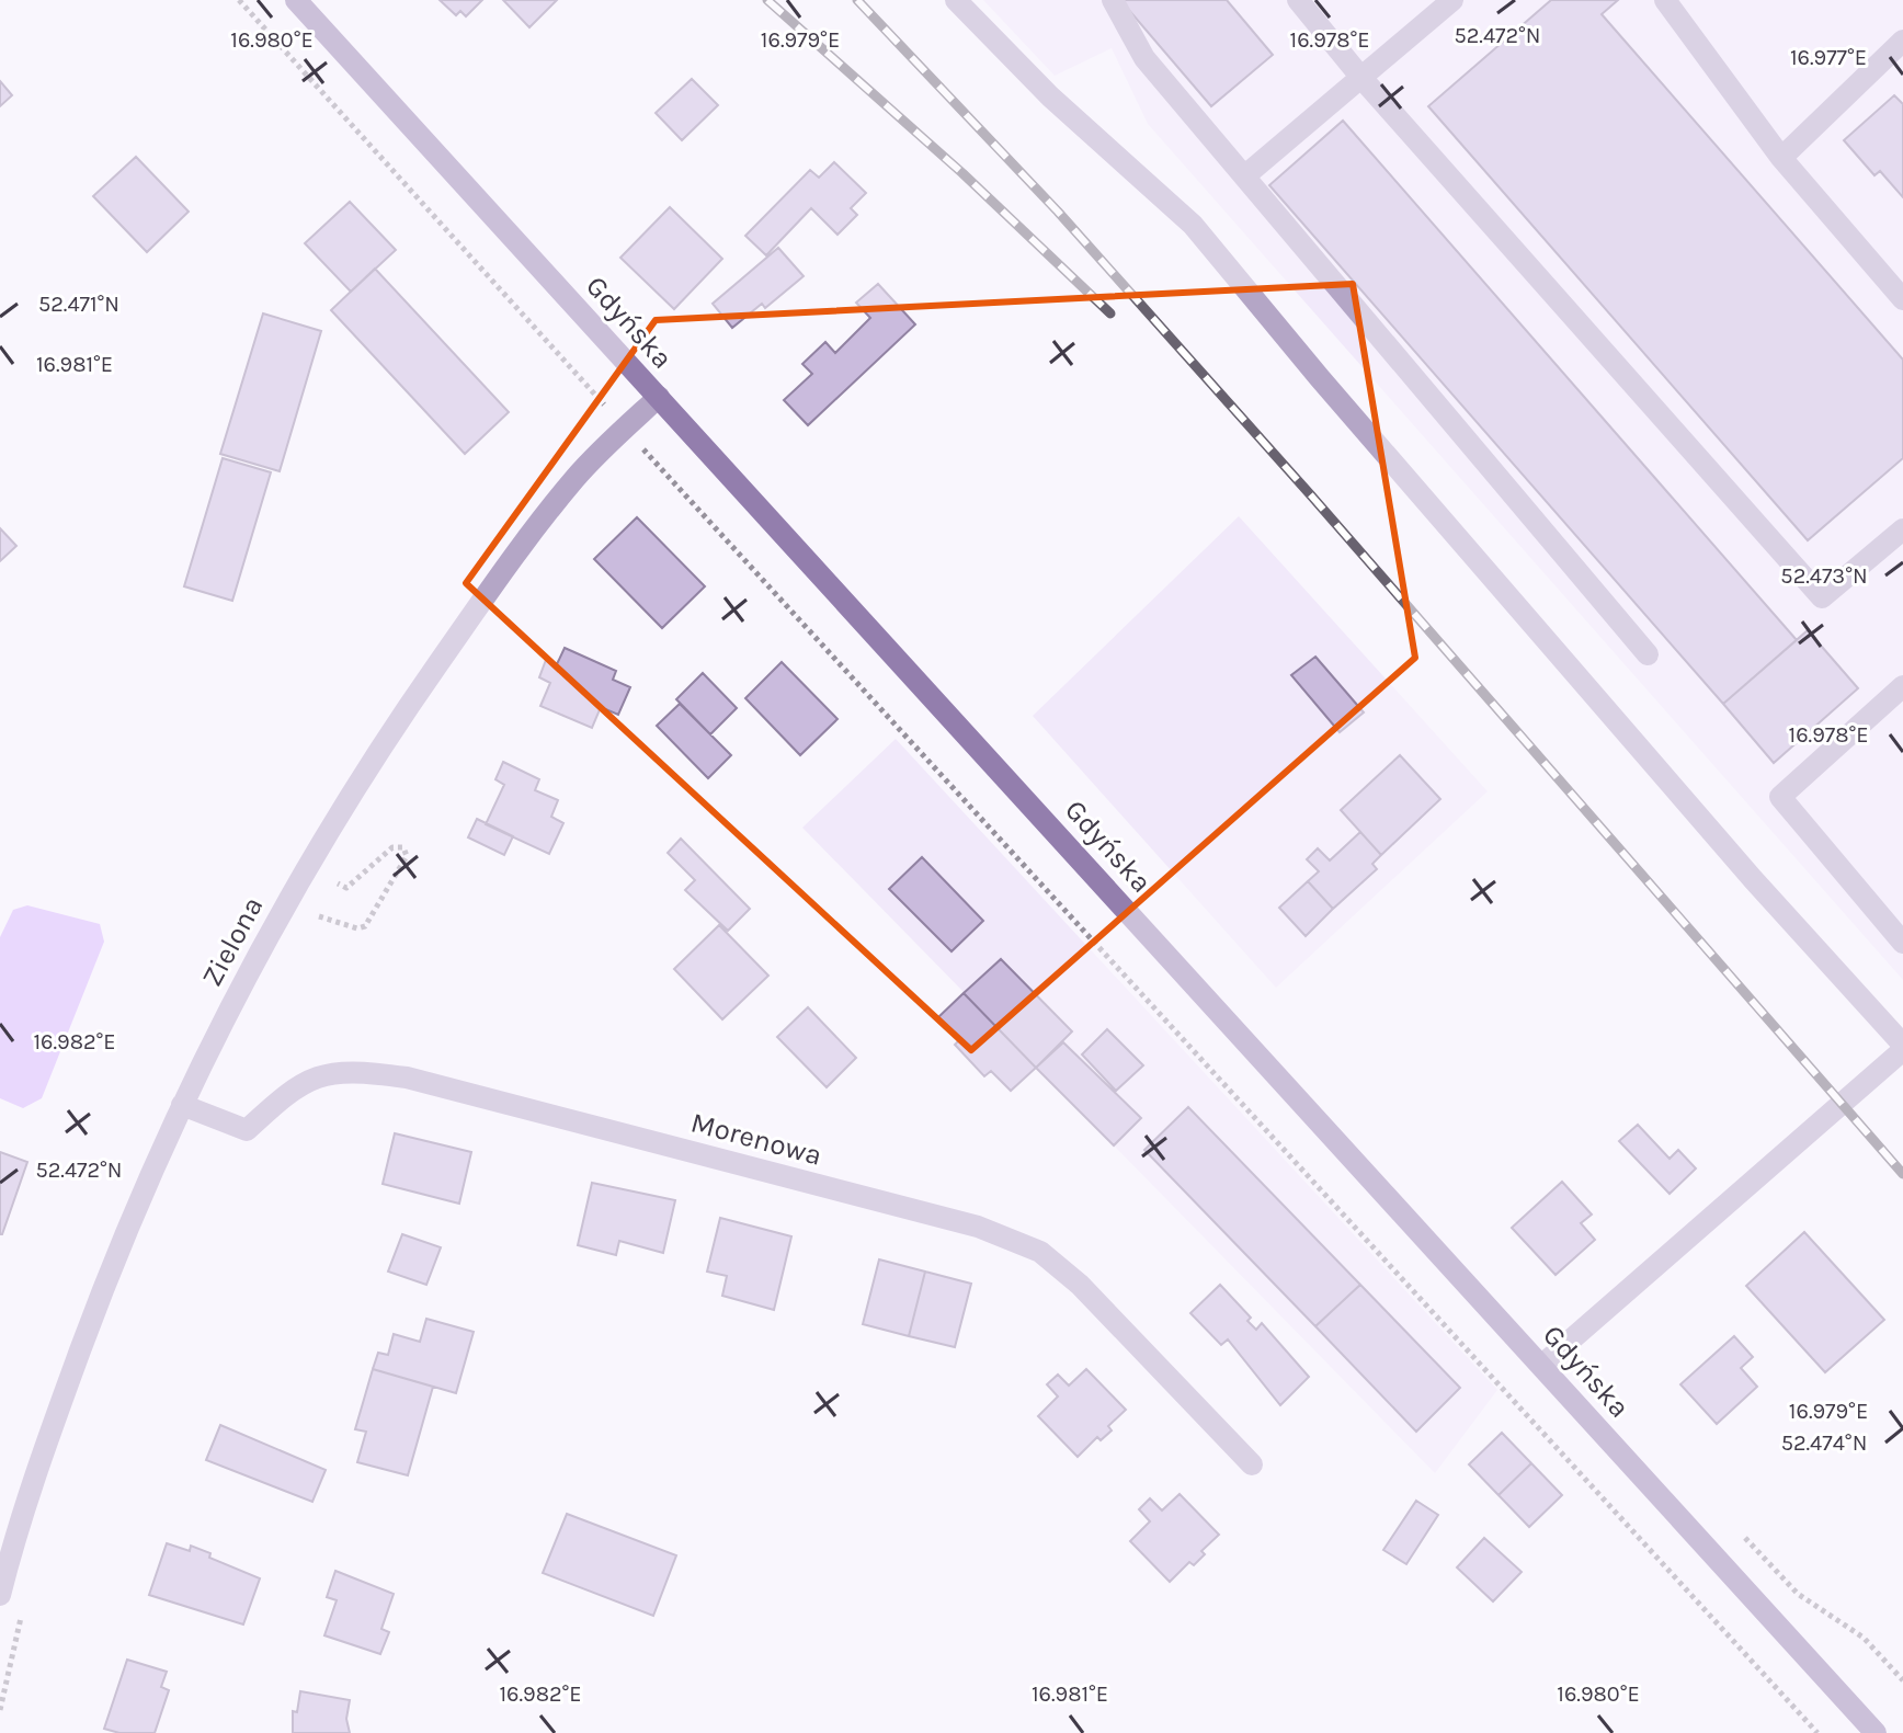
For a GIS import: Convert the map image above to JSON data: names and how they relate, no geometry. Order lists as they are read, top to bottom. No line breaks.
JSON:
{"streets":{"main road":["Gdyńska"],"street":["Zielona","Morenowa"]},"crossings":[["Gdyńska","Zielona"],["Zielona","Morenowa"]],"coordinates":["52.472°N","16.980°E","16.979°E","16.978°E","16.977°E","52.471°N","16.981°E","52.473°N","16.982°E","52.474°N"]}
